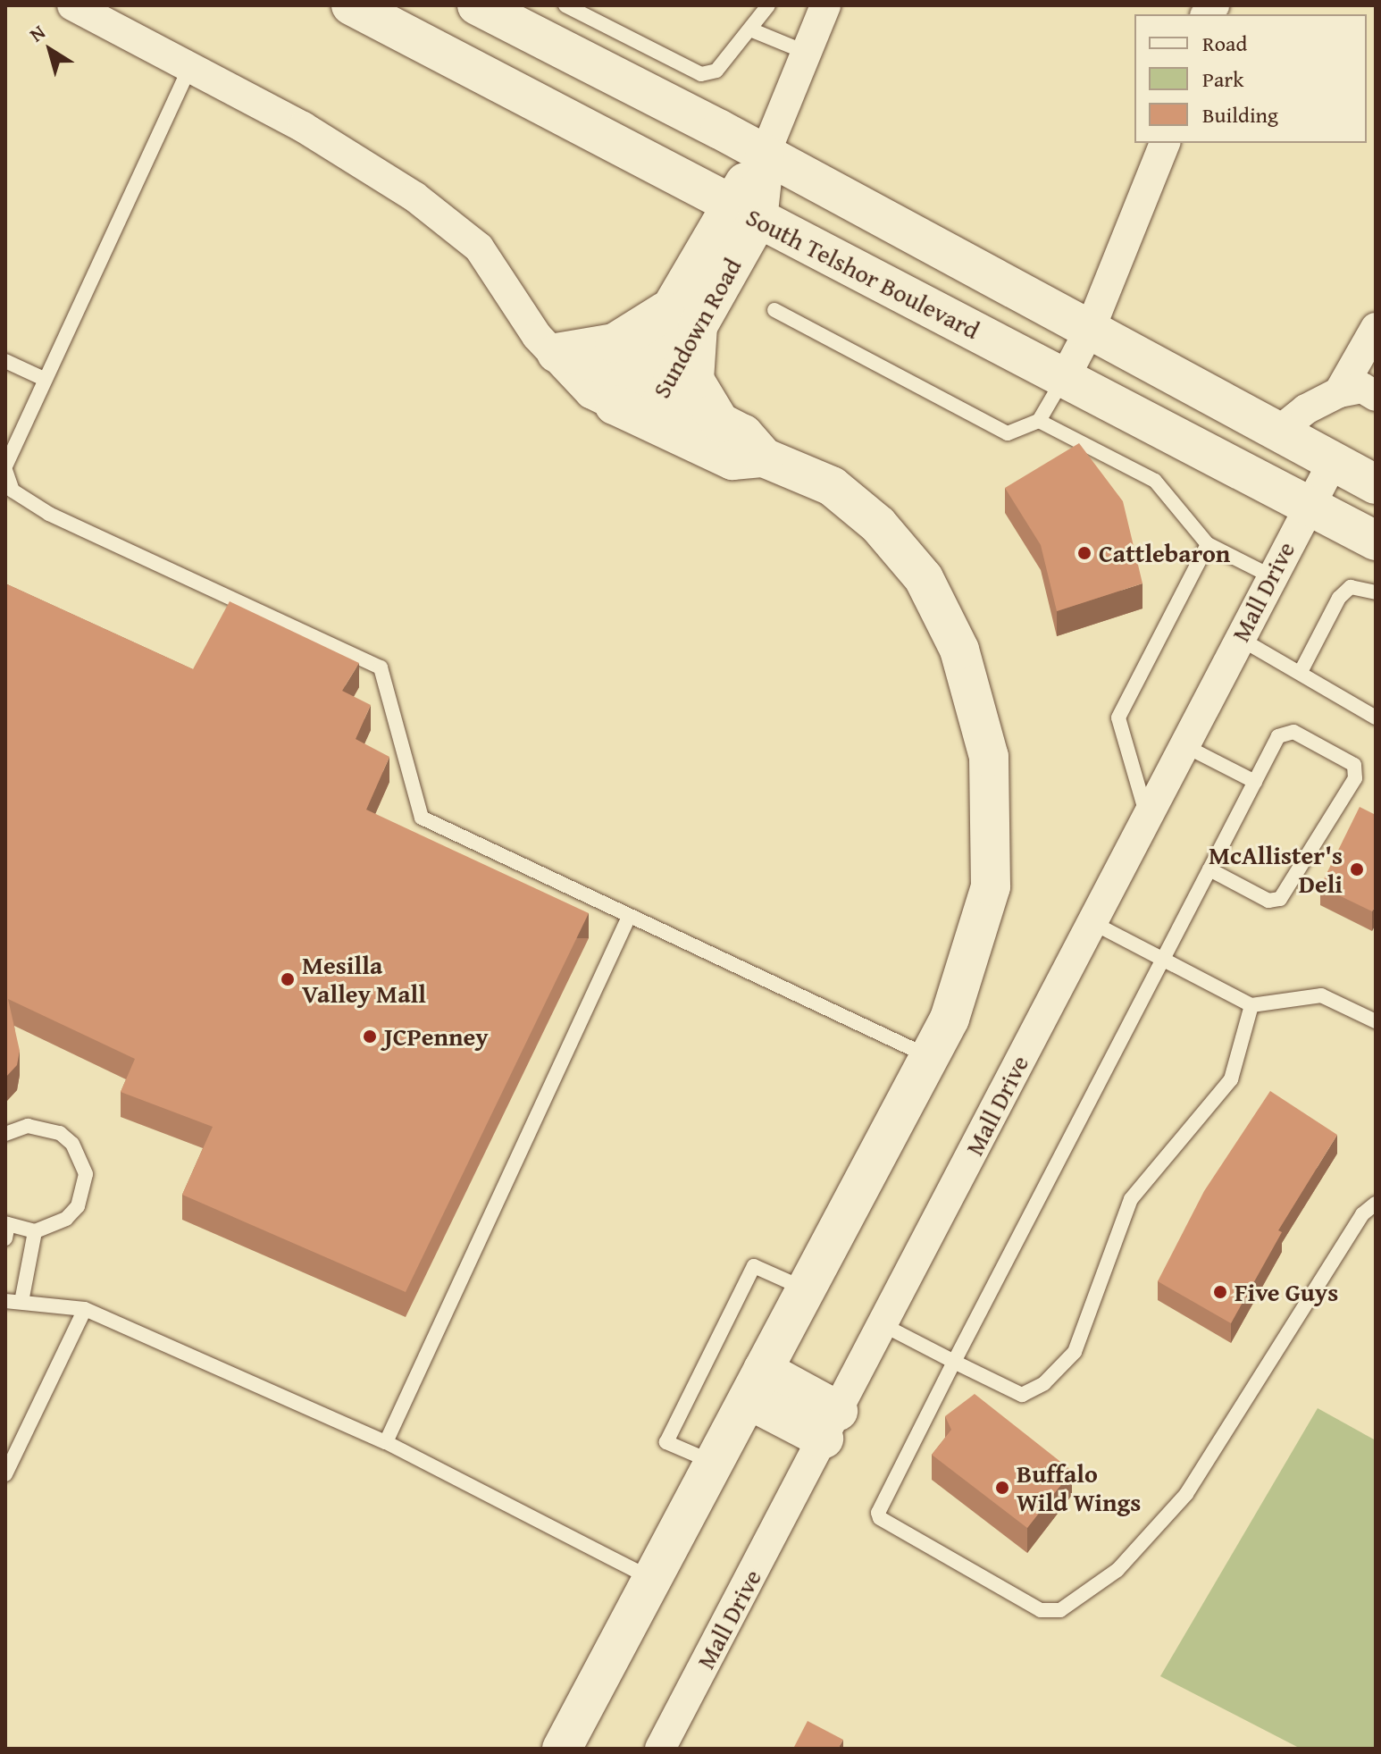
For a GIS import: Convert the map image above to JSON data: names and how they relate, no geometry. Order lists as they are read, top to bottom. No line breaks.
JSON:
{"streets":{"street":["South Telshor Boulevard","Sundown Road","Mall Drive"]},"crossings":[["South Telshor Boulevard","Sundown Road"],["South Telshor Boulevard","Mall Drive"]],"places":["Cattlebaron","McAllister's Deli","Mesilla Valley Mall","JCPenney","Five Guys","Buffalo Wild Wings"],"legend":["Road","Park","Building"],"north":"top left"}
